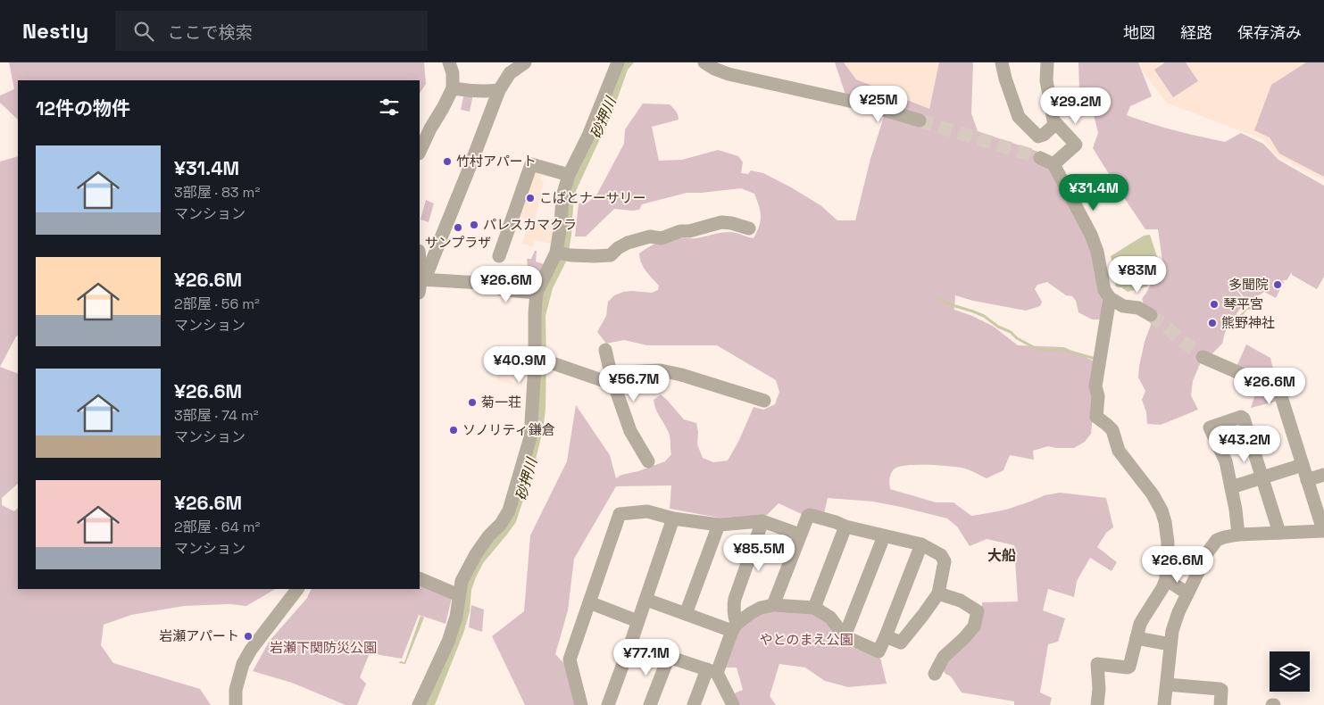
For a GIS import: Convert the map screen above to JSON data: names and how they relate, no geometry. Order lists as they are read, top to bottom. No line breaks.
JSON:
{"districts":["大船"],"water":["砂押川"],"parks":["やとのまえ公園","岩瀬下関防災公園"],"places":["竹村アパート","こばとナーサリー","パレスカマクラ","サンプラザ","多聞院","琴平宮","熊野神社","菊一荘","ソノリティ鎌倉","岩瀬アパート"],"page":{"header":"Nestly","search":"ここで検索","nav":["地図","経路","保存済み"],"heading":"12件の物件","price":["¥25M","¥29.2M","¥31.4M","¥83M","¥26.6M","¥40.9M","¥56.7M","¥26.6M","¥43.2M","¥85.5M","¥26.6M","¥77.1M"],"list":[{"name":"¥31.4M","note":"3部屋 · 83 m² · マンション"},{"name":"¥26.6M","note":"2部屋 · 56 m² · マンション"},{"name":"¥26.6M","note":"3部屋 · 74 m² · マンション"},{"name":"¥26.6M","note":"2部屋 · 64 m² · マンション"}]}}
